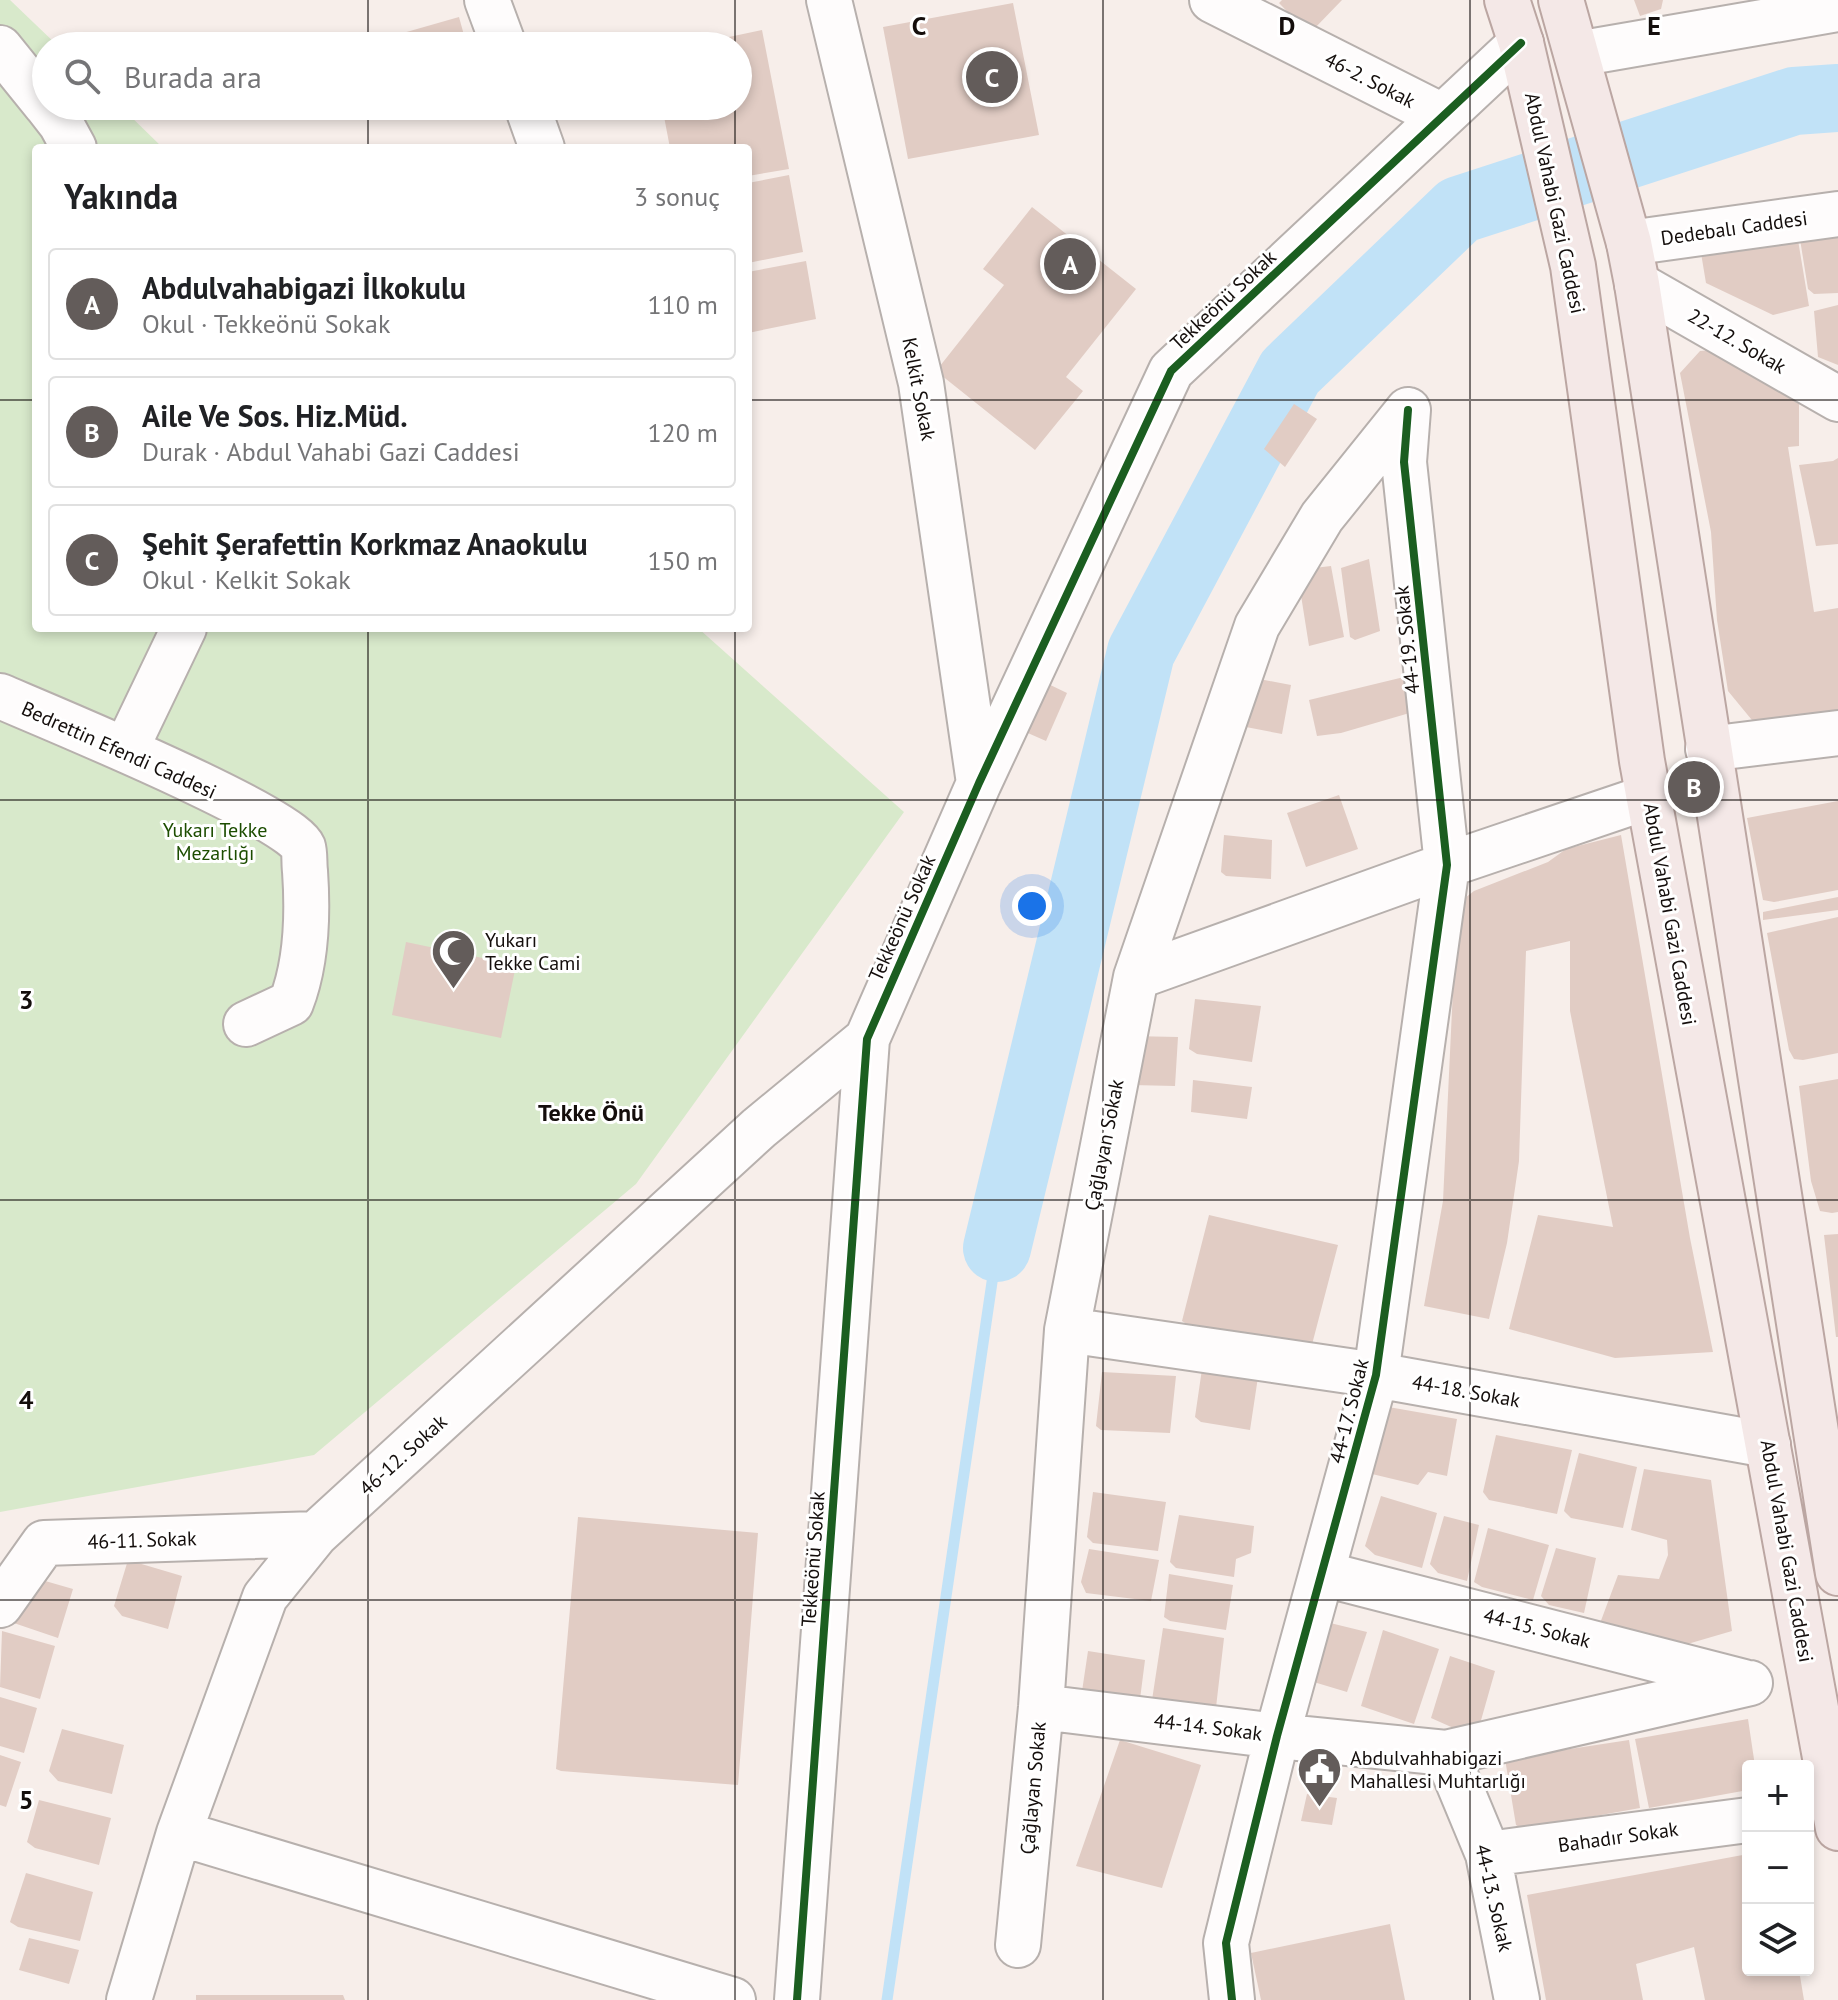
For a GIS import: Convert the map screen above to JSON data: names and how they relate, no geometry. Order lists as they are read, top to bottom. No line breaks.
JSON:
{"streets":{"main road":["Abdul Vahabi Gazi Caddesi"],"street":["46-2. Sokak","Dedebalı Caddesi","Tekkeönü Sokak","22-12. Sokak","Kelkit Sokak","44-19. Sokak","Bedrettin Efendi Caddesi","Çağlayan Sokak","44-18. Sokak","44-17. Sokak","46-12. Sokak","46-11. Sokak","44-15. Sokak","44-14. Sokak","Bahadır Sokak","44-13. Sokak"]},"crossings":[["46-2. Sokak","Tekkeönü Sokak"],["Abdul Vahabi Gazi Caddesi","Tekkeönü Sokak"],["Abdul Vahabi Gazi Caddesi","44-18. Sokak"],["Dedebalı Caddesi","22-12. Sokak"],["Tekkeönü Sokak","Kelkit Sokak"],["Tekkeönü Sokak","46-12. Sokak"],["44-19. Sokak","Çağlayan Sokak"],["44-19. Sokak","44-17. Sokak"],["Çağlayan Sokak","44-18. Sokak"],["Çağlayan Sokak","44-14. Sokak"],["44-18. Sokak","44-17. Sokak"],["44-17. Sokak","44-15. Sokak"],["44-17. Sokak","44-14. Sokak"],["46-12. Sokak","46-11. Sokak"],["44-15. Sokak","44-14. Sokak"],["44-14. Sokak","44-13. Sokak"],["Bahadır Sokak","44-13. Sokak"]],"districts":["Tekke Önü"],"parks":["Yukarı Tekke Mezarlığı"],"places":{"mosque":["Yukarı Tekke Cami"],"public building":["Abdulvahhabigazi Mahallesi Muhtarlığı"]},"page":{"search":"Burada ara","pins":["C","A","B"],"heading":["Yakında","3 sonuç"],"list":[{"mark":"A","name":"Abdulvahabigazi İlkokulu","note":"Okul · Tekkeönü Sokak","value":"110 m"},{"mark":"B","name":"Aile Ve Sos. Hiz.Müd.","note":"Durak · Abdul Vahabi Gazi Caddesi","value":"120 m"},{"mark":"C","name":"Şehit Şerafettin Korkmaz Anaokulu","note":"Okul · Kelkit Sokak","value":"150 m"}],"map_buttons":["+","−"]},"grid":{"columns":["C","D","E"],"rows":["3","4","5"]}}
